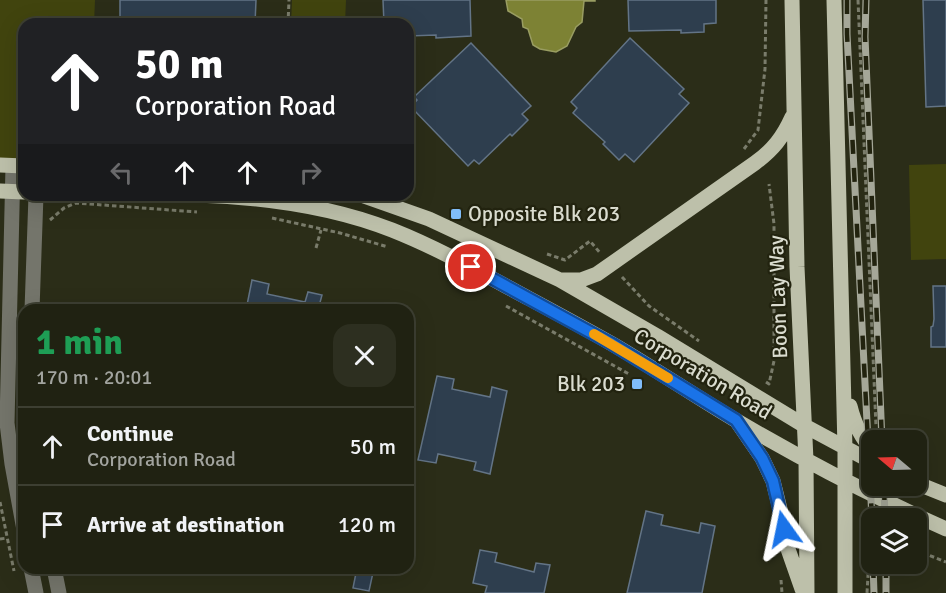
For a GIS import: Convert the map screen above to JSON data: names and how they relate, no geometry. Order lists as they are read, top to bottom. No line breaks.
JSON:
{"streets":{"main road":["Boon Lay Way","Corporation Road"]},"crossings":[["Boon Lay Way","Corporation Road"]],"places":{"transit":["Opposite Blk 203","Blk 203"]},"north":"left","page":{"turn":["50 m","Corporation Road"],"heading":["1 min","170 m · 20:01"],"list":[{"name":"Continue","note":"Corporation Road","value":"50 m"},{"name":"Arrive at destination","value":"120 m"}]}}
